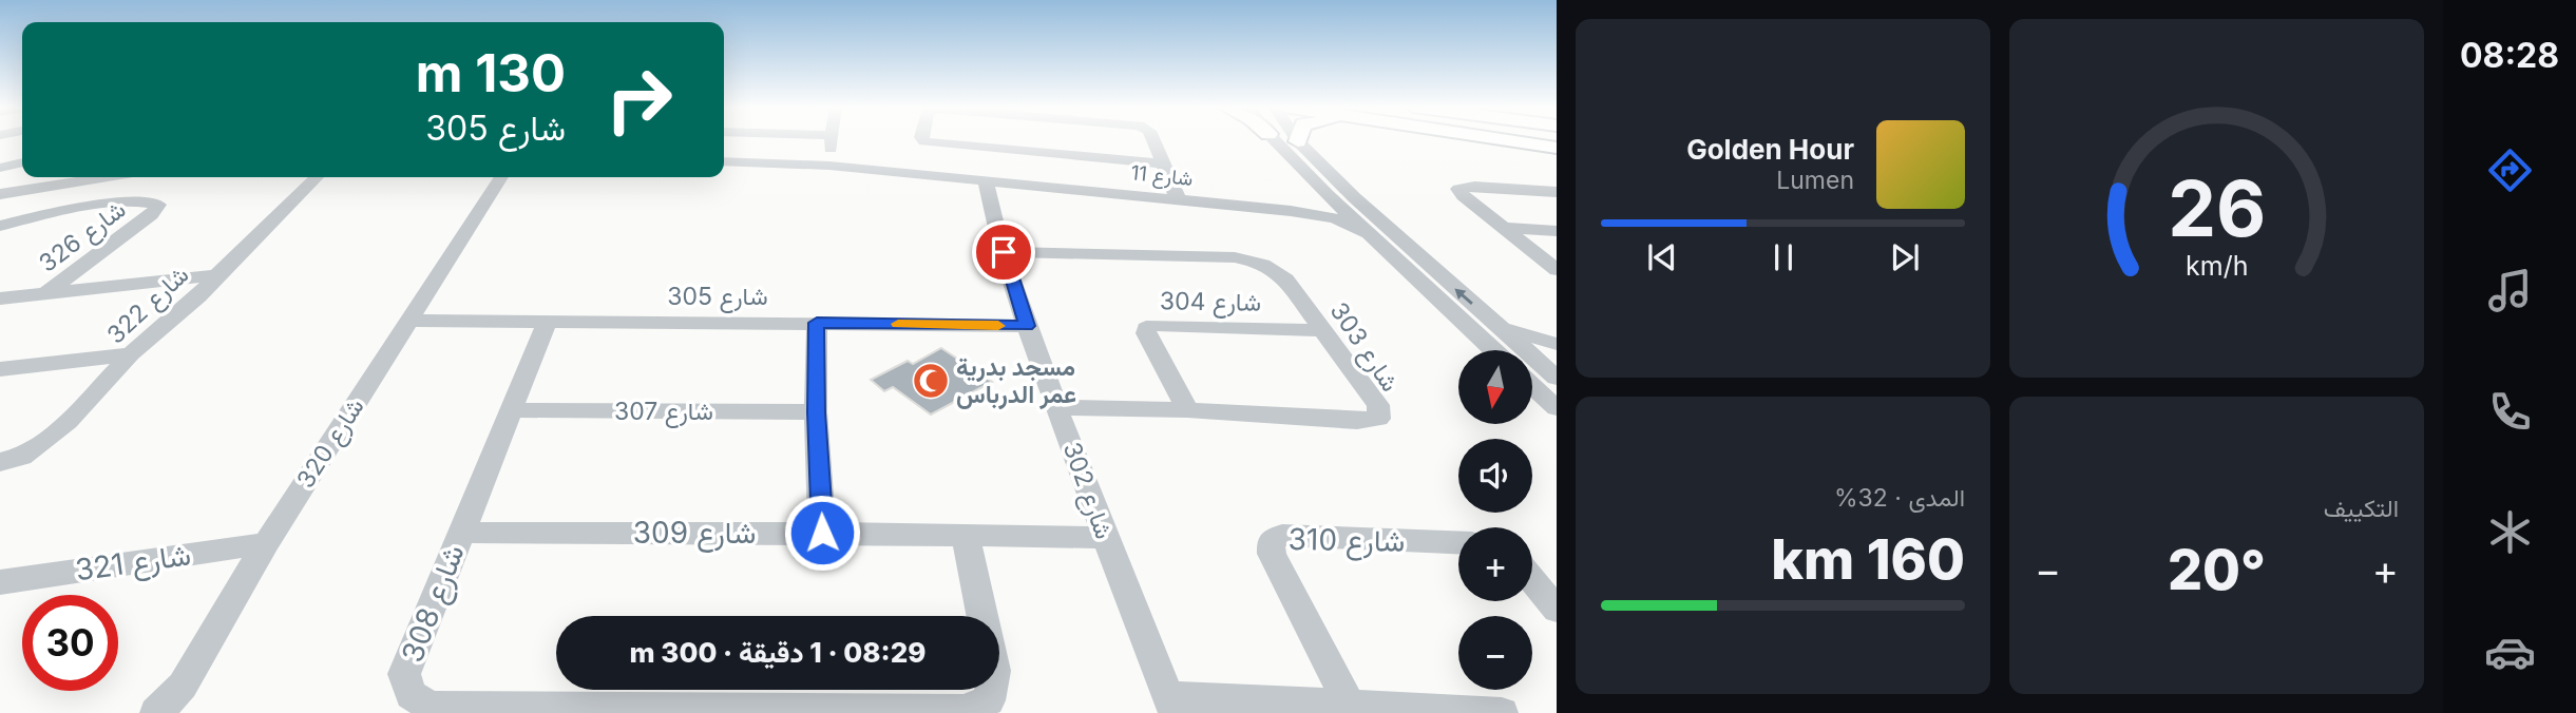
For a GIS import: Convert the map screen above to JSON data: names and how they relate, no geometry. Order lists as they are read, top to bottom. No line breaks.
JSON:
{"streets":{"street":["شارع 11","شارع 326","شارع 305","شارع 304","شارع 322","شارع 303","شارع 307","شارع 320","شارع 302","شارع 309","شارع 310","شارع 321","شارع 308"]},"crossings":[["شارع 11","شارع 302"],["شارع 305","شارع 320"],["شارع 305","شارع 302"],["شارع 305","شارع 308"],["شارع 304","شارع 303"],["شارع 303","شارع 302"],["شارع 307","شارع 308"],["شارع 320","شارع 321"],["شارع 302","شارع 309"],["شارع 309","شارع 308"]],"places":{"mosque":["مسجد بدرية عمر الدرباس"]},"north":"bottom","page":{"tabs":"08:28","turn":["130 m","شارع 305"],"song":["Golden Hour","Lumen"],"map_buttons":["+","−"],"tile":["التكييف",["المدى · 32%","160 km"]],"heat":["−","20°","+"],"limit":"30","trip":"08:29 · 1 دقيقة · 300 m","gauge":["26","km/h"]}}
